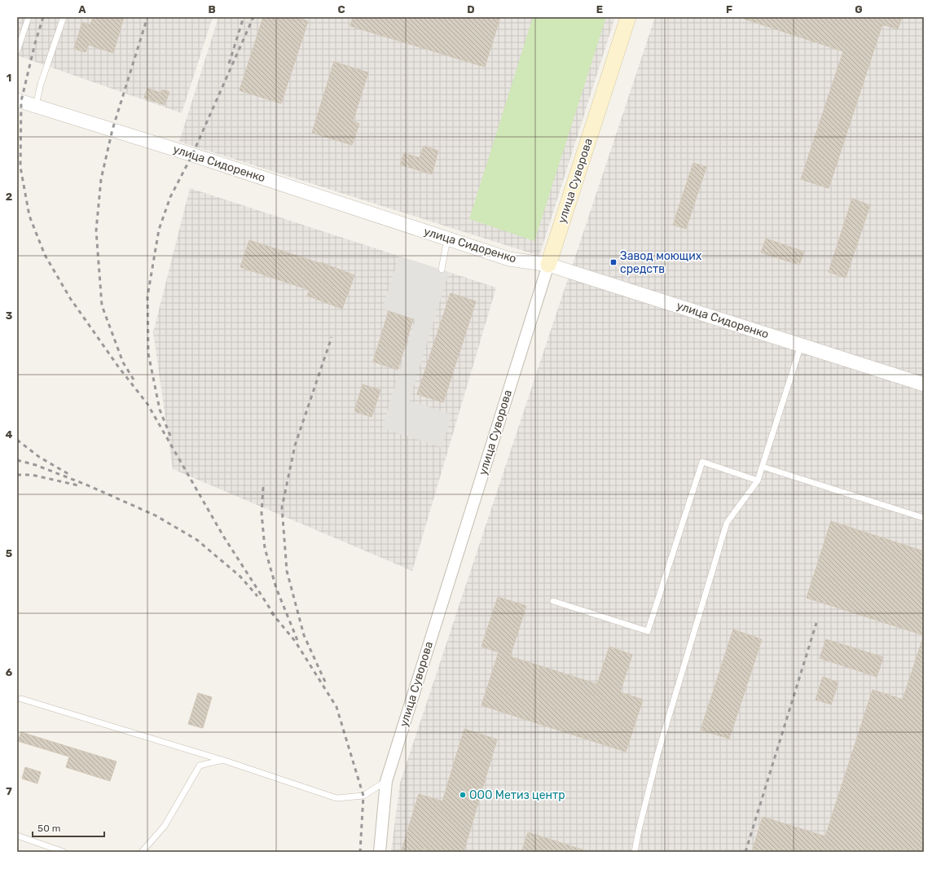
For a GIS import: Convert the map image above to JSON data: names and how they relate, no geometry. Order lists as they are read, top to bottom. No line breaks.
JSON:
{"streets":{"main road":["улица Суворова"],"street":["улица Сидоренко"]},"crossings":[["улица Сидоренко","улица Суворова"]],"places":{"transit":["Завод моющих средств"],"other":["ООО Метиз центр"]},"scale_bar":"50 m","grid":{"columns":["A","B","C","D","E","F","G"],"rows":["1","2","3","4","5","6","7"]}}
